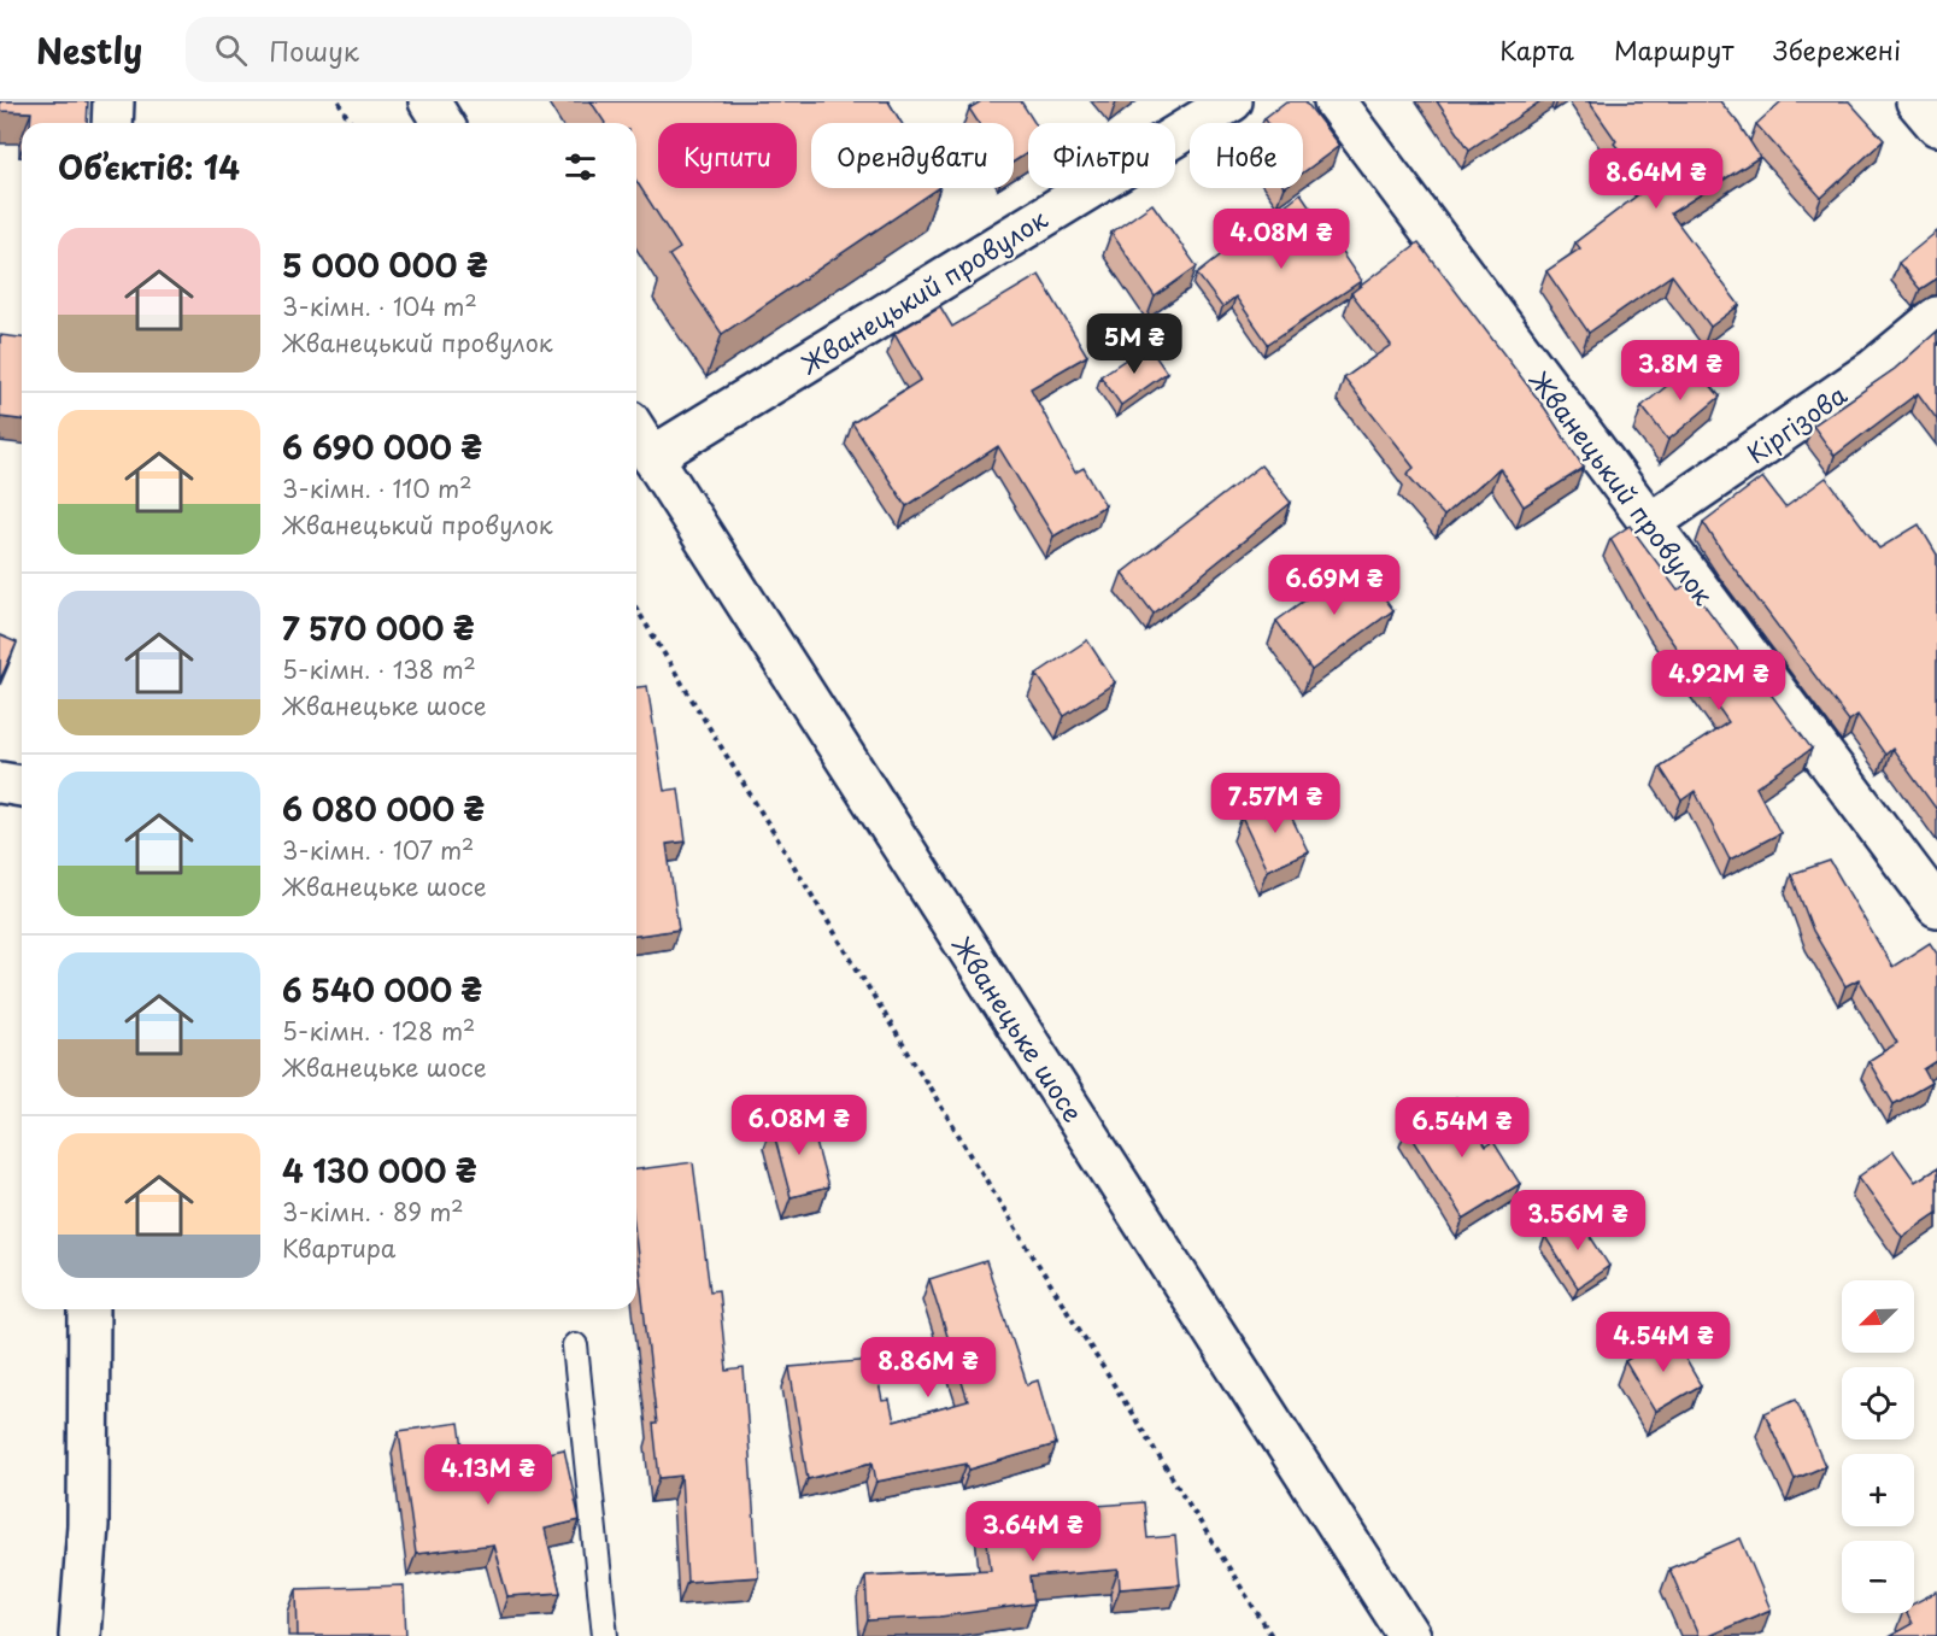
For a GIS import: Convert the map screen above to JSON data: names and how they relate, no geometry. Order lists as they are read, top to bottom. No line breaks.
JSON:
{"streets":{"street":["Жванецький провулок","Кіргізова","Жванецьке шосе"]},"crossings":[["Жванецький провулок","Кіргізова"],["Жванецький провулок","Жванецьке шосе"]],"north":"bottom left","page":{"header":"Nestly","search":"Пошук","nav":["Карта","Маршрут","Збережені"],"chip":["Купити","Орендувати","Фільтри","Нове"],"heading":"Об’єктів: 14","price":["8.64M ₴","4.08M ₴","5M ₴","3.8M ₴","6.69M ₴","4.92M ₴","7.57M ₴","6.08M ₴","6.54M ₴","3.56M ₴","4.54M ₴","8.86M ₴","4.13M ₴","3.64M ₴"],"list":[{"name":"5 000 000 ₴","note":"3-кімн. · 104 m² · Жванецький провулок"},{"name":"6 690 000 ₴","note":"3-кімн. · 110 m² · Жванецький провулок"},{"name":"7 570 000 ₴","note":"5-кімн. · 138 m² · Жванецьке шосе"},{"name":"6 080 000 ₴","note":"3-кімн. · 107 m² · Жванецьке шосе"},{"name":"6 540 000 ₴","note":"5-кімн. · 128 m² · Жванецьке шосе"},{"name":"4 130 000 ₴","note":"3-кімн. · 89 m² · Квартира"}],"map_buttons":["+","−"]}}
